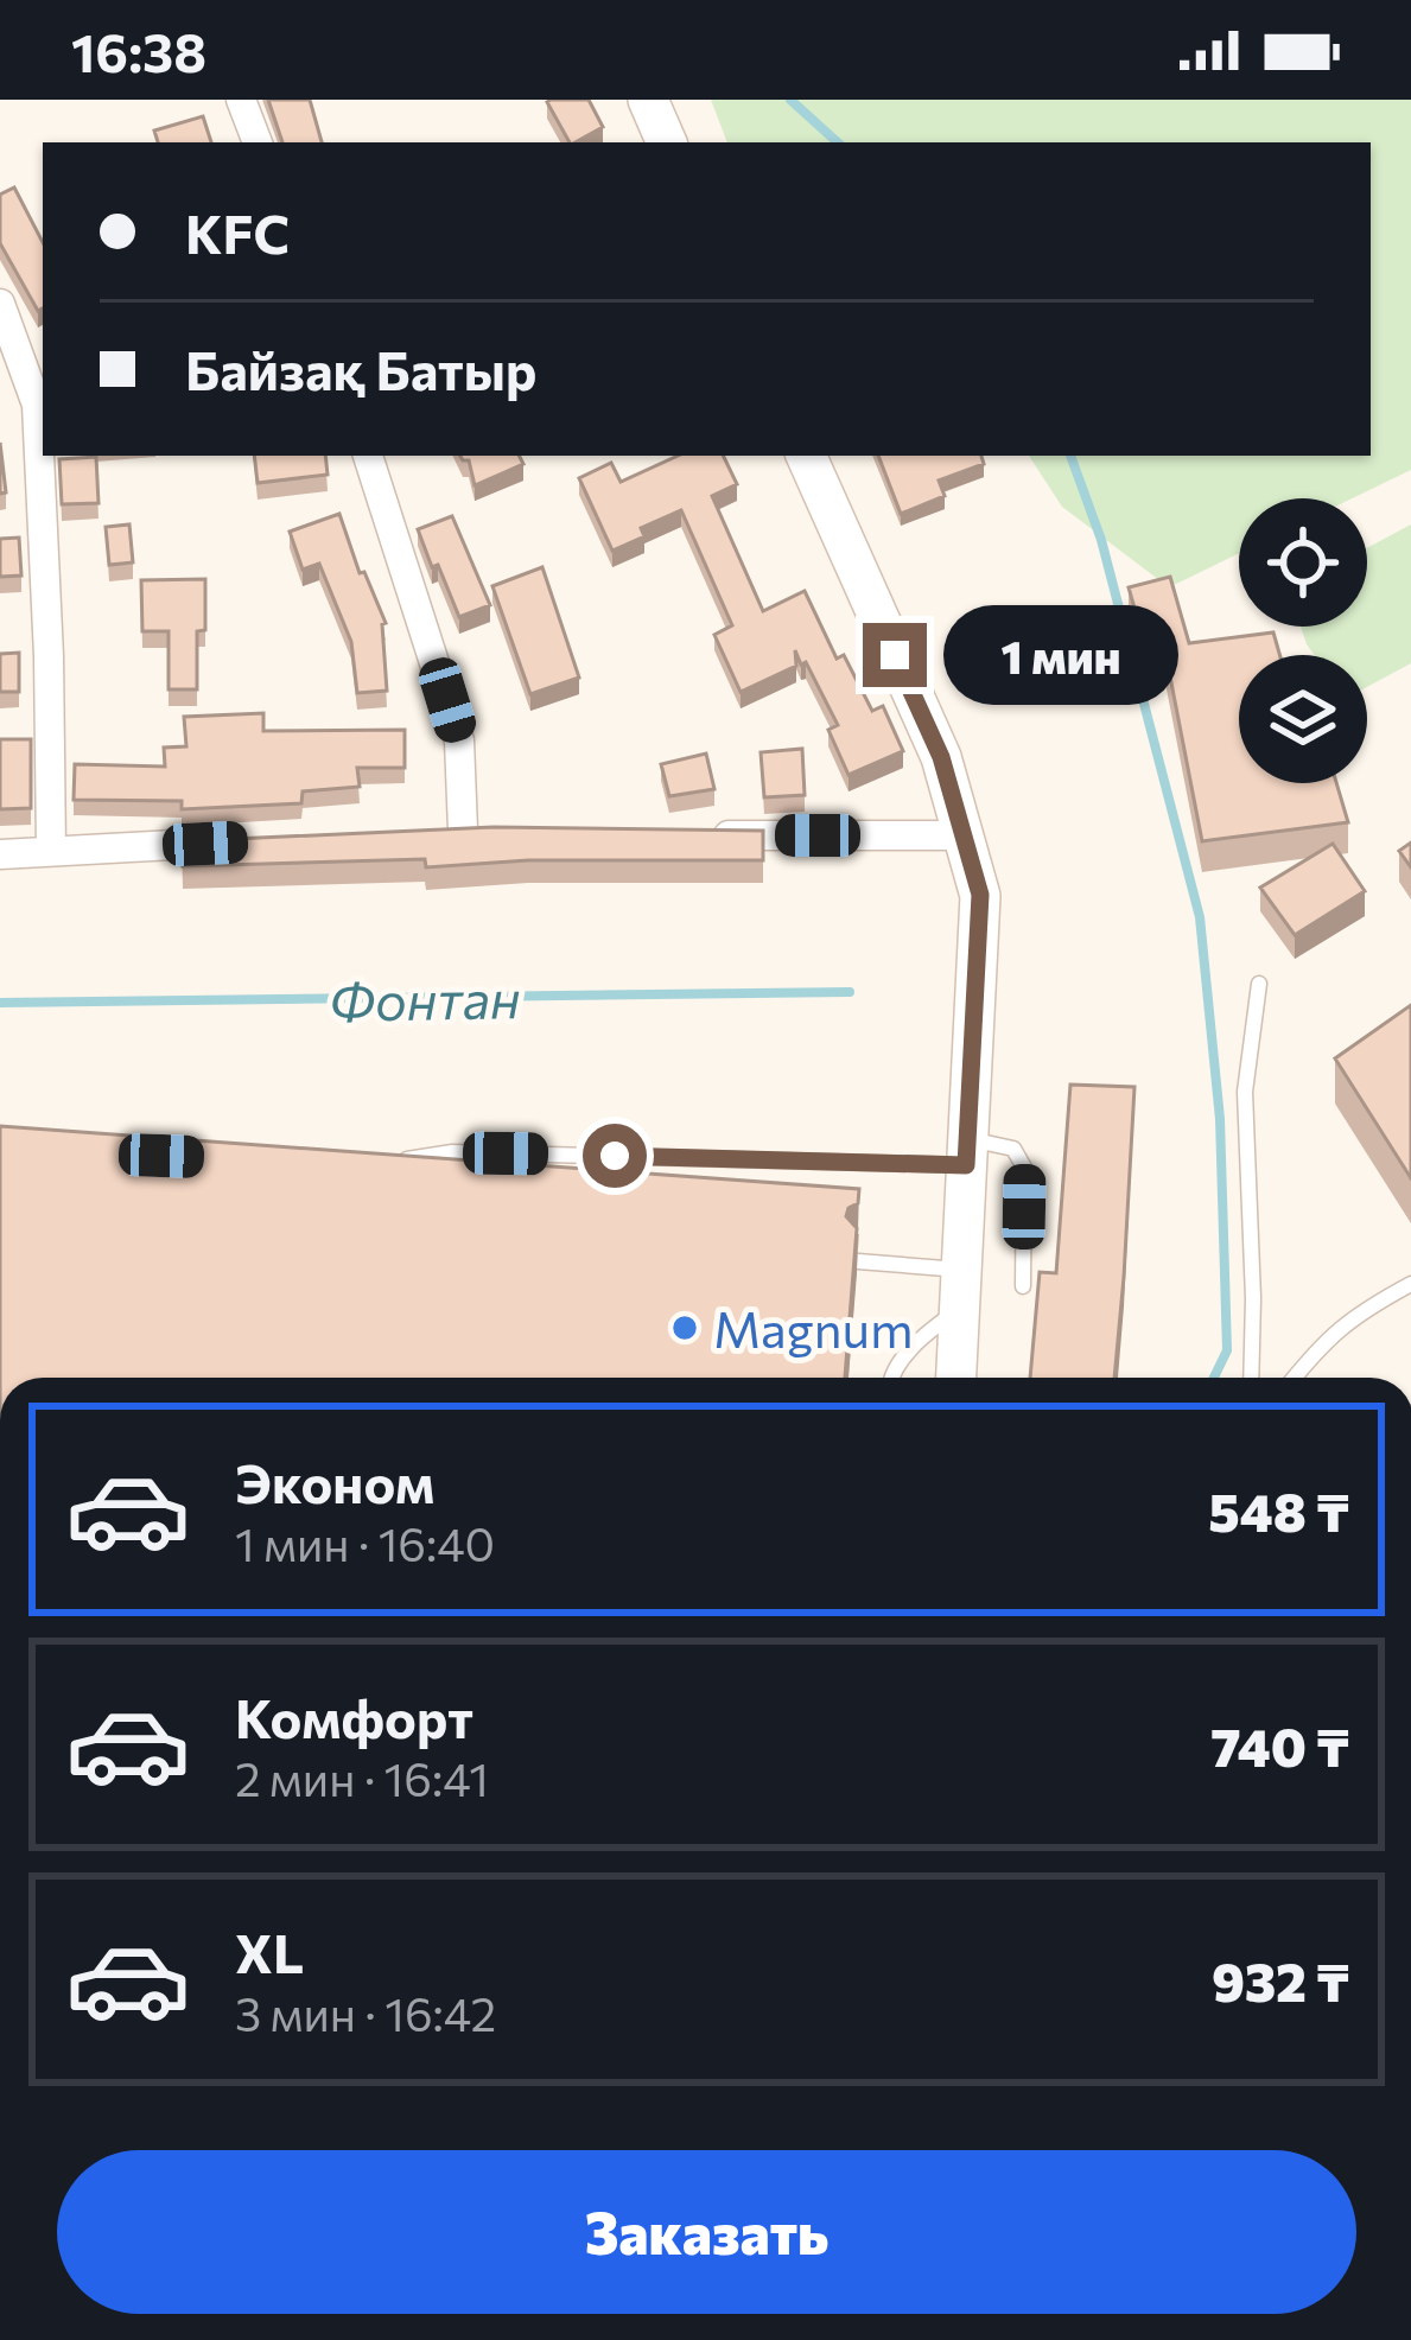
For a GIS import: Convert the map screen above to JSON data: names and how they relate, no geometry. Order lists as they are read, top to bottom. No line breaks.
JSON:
{"water":["Фонтан"],"places":["Magnum"],"page":{"status":"16:38","banner":["KFC","Байзақ Батыр"],"bubble":"1 мин","list":[{"name":"Эконом","note":"1 мин · 16:40","value":"548 ₸"},{"name":"Комфорт","note":"2 мин · 16:41","value":"740 ₸"},{"name":"XL","note":"3 мин · 16:42","value":"932 ₸"}],"buttons":"Заказать"}}
